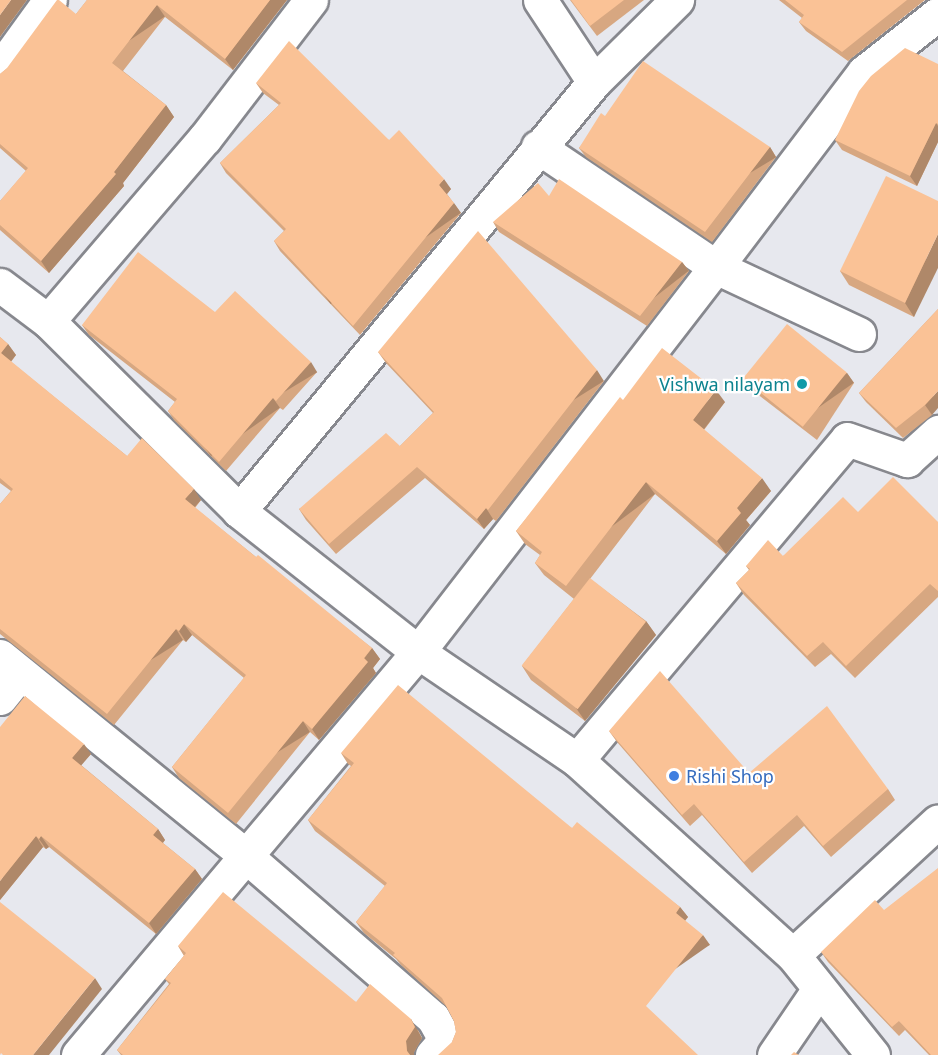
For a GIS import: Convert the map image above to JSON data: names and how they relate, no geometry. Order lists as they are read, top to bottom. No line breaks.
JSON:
{"places":["Vishwa nilayam","Rishi Shop"]}
